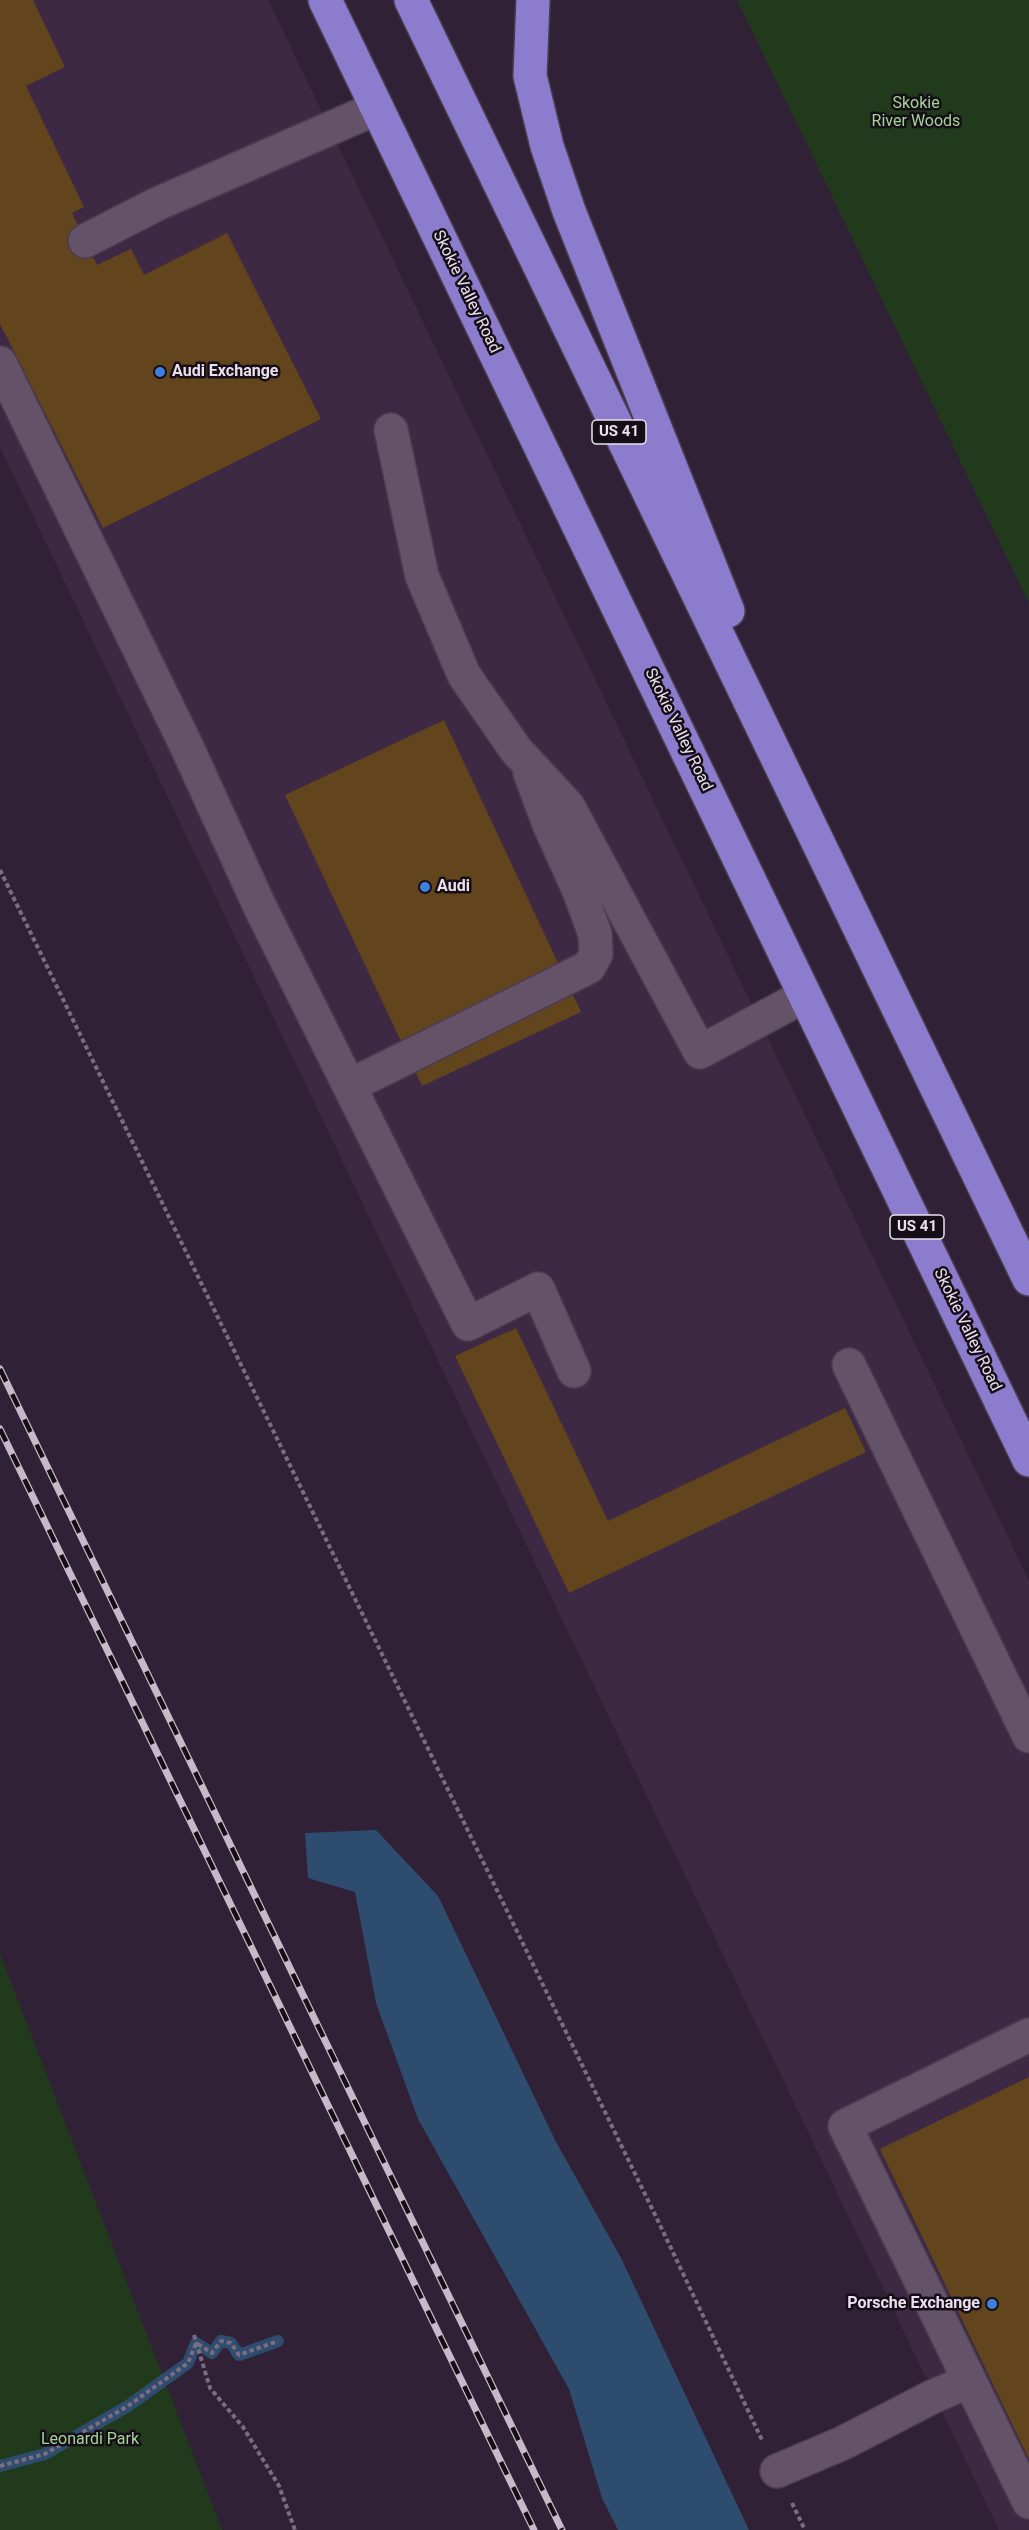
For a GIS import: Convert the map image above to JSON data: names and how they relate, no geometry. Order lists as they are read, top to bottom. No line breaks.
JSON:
{"streets":{"highway":["Skokie Valley Road","US 41"]},"parks":["Skokie River Woods","Leonardi Park"],"places":["Audi Exchange","Audi","Porsche Exchange"]}
